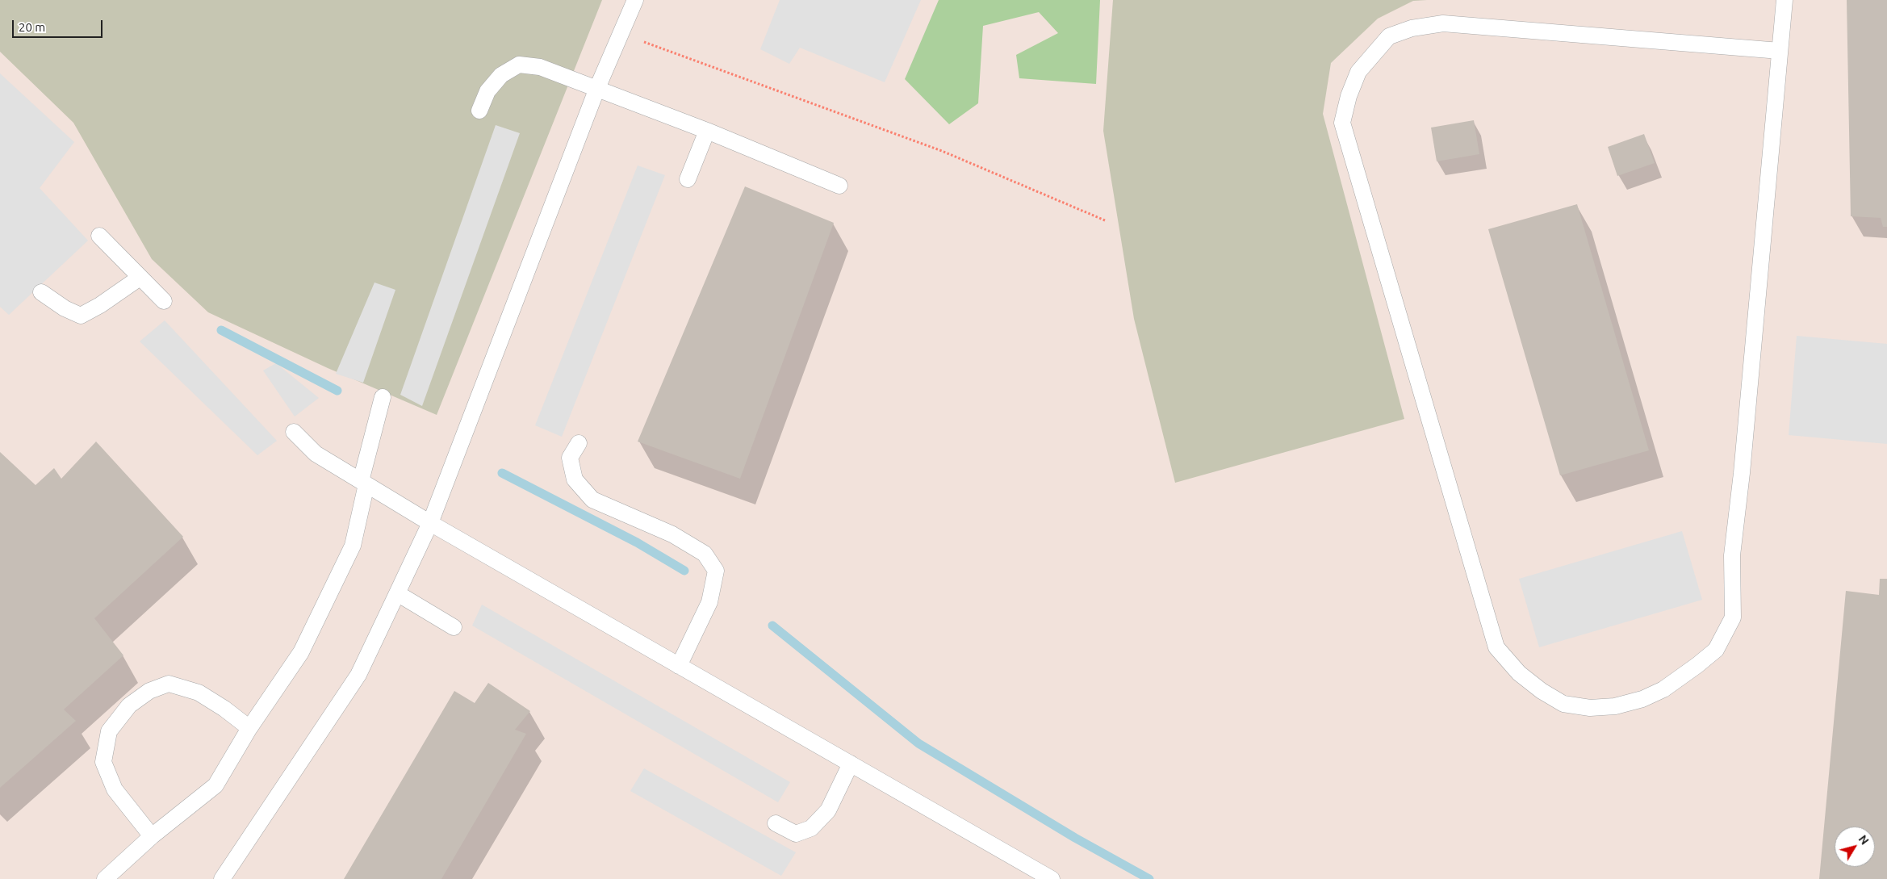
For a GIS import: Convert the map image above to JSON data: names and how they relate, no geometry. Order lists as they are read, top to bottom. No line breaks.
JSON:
{"scale_bar":"20 m","north":"top right"}
